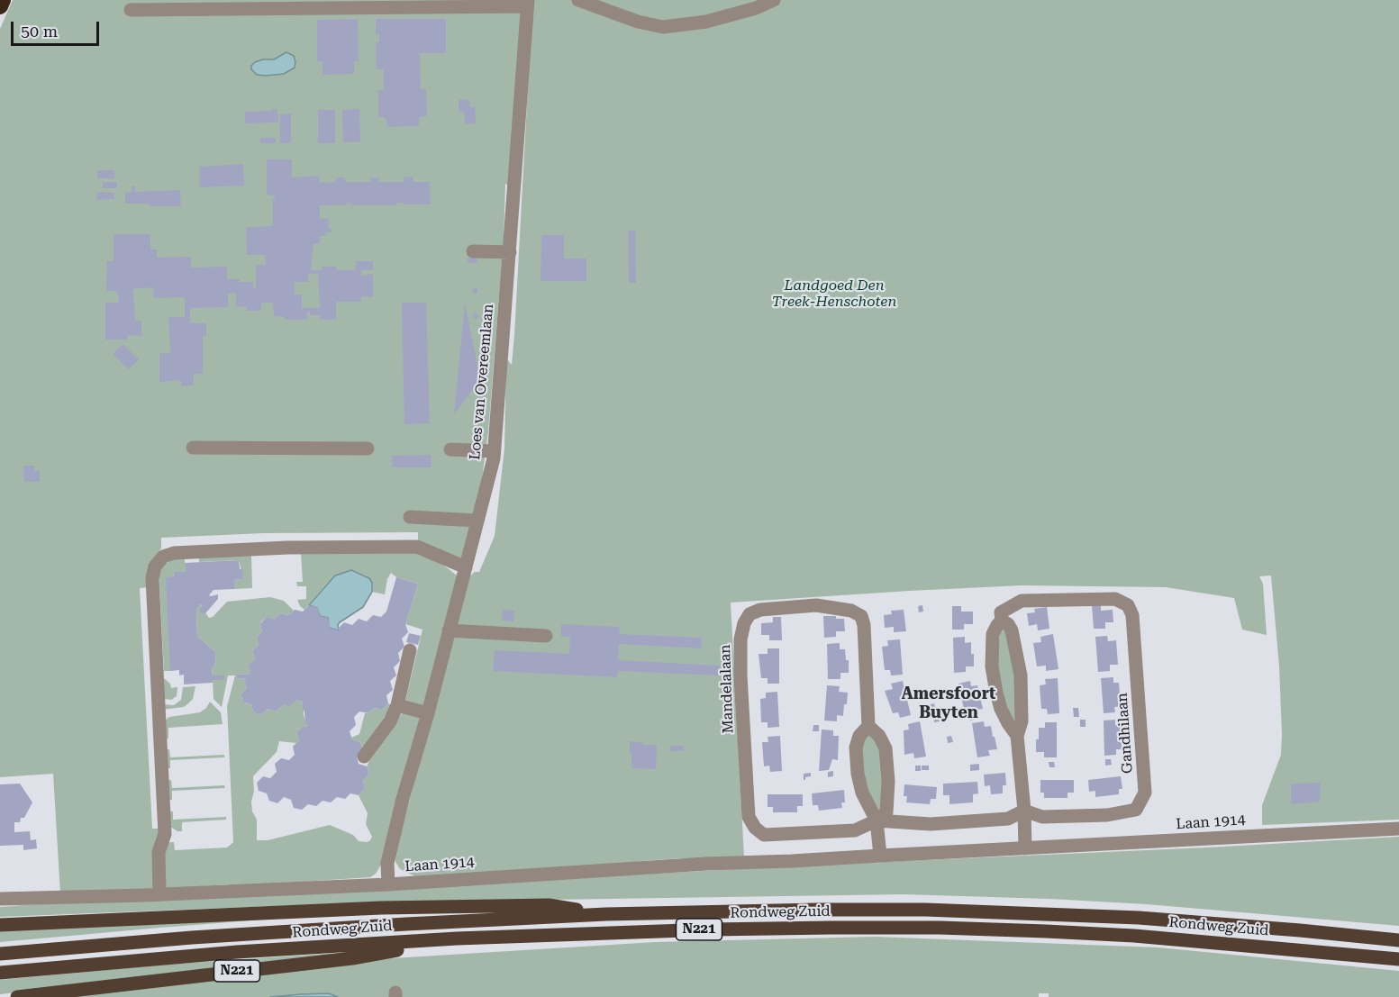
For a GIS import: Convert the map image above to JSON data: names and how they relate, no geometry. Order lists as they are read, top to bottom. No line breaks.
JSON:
{"streets":{"main road":["Rondweg Zuid","N221"],"street":["Loes van Overeemlaan","Mandelalaan","Gandhilaan","Laan 1914"]},"crossings":[["Loes van Overeemlaan","Laan 1914"],["Rondweg Zuid","N221"]],"districts":["Amersfoort Buyten"],"parks":["Landgoed Den Treek-Henschoten"],"scale_bar":"50 m"}
